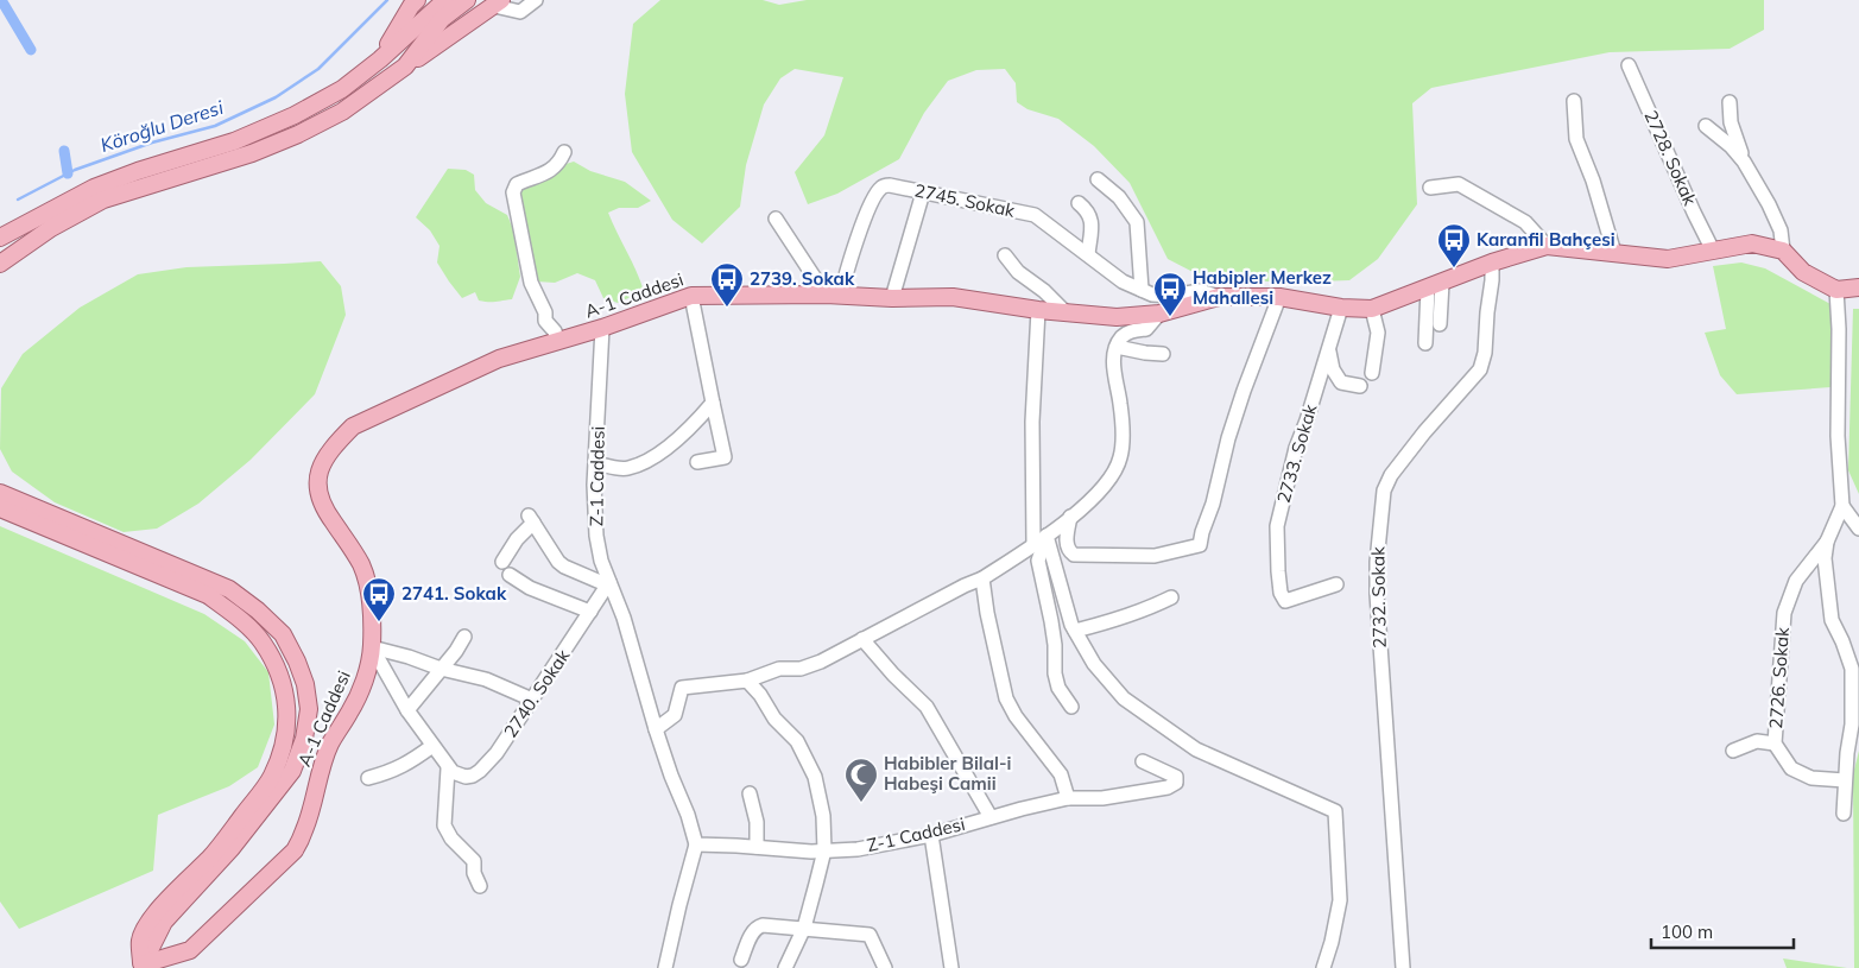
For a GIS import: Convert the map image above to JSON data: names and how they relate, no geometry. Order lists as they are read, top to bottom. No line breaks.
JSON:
{"streets":{"main road":["A-1 Caddesi"],"street":["2728. Sokak","2745. Sokak","2733. Sokak","Z-1 Caddesi","2732. Sokak","2726. Sokak","2740. Sokak"]},"crossings":[["2728. Sokak","A-1 Caddesi"],["2745. Sokak","A-1 Caddesi"],["A-1 Caddesi","2733. Sokak"],["A-1 Caddesi","Z-1 Caddesi"],["A-1 Caddesi","2732. Sokak"],["Z-1 Caddesi","2740. Sokak"]],"water":["Köroğlu Deresi"],"places":{"bus stop":["Karanfil Bahçesi","2739. Sokak","Habipler Merkez Mahallesi","2741. Sokak"],"mosque":["Habibler Bilal-i Habeşi Camii"]},"scale_bar":"100 m"}
